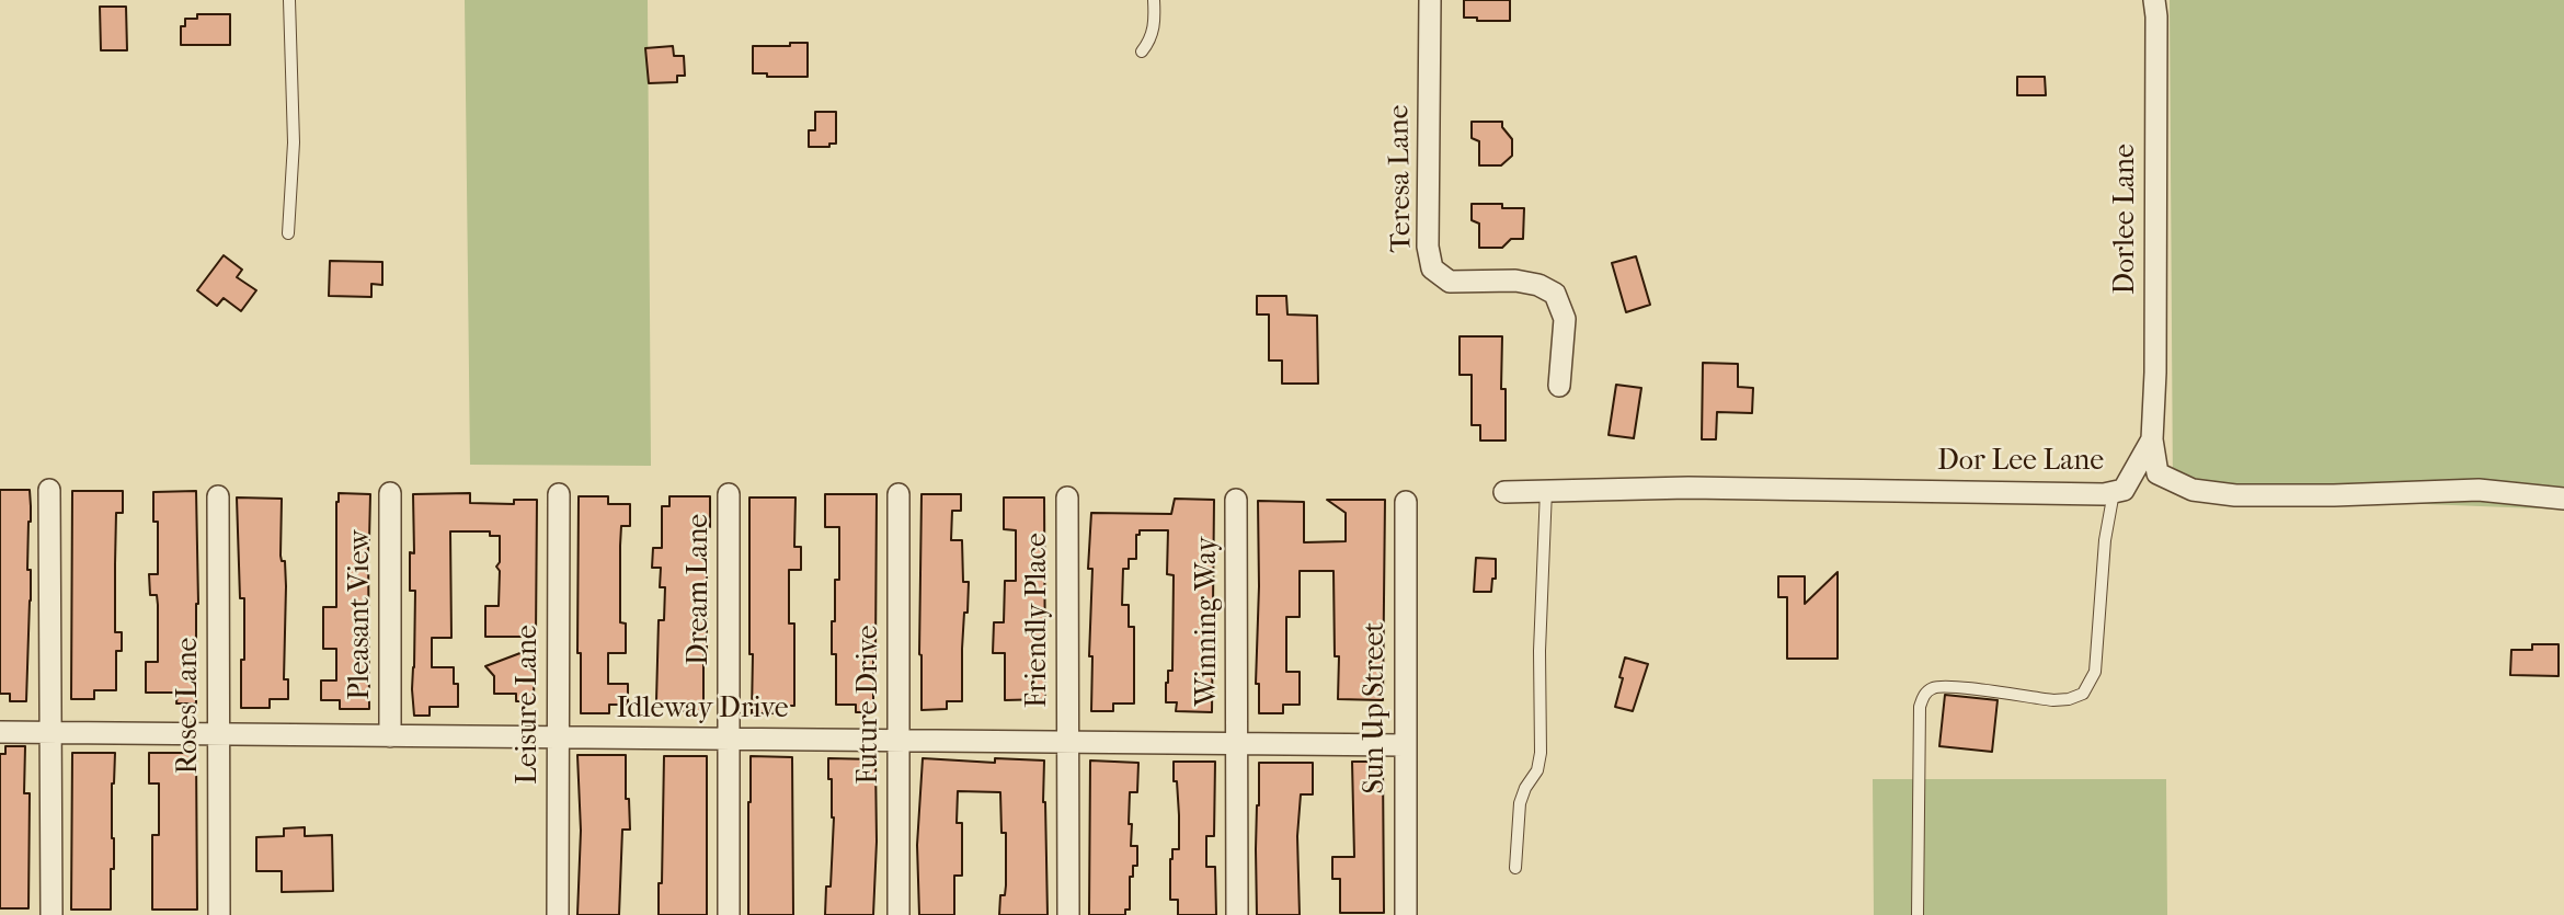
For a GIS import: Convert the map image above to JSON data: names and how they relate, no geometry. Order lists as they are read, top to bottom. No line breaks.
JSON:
{"streets":{"street":["Teresa Lane","Dorlee Lane","Dor Lee Lane","Dream Lane","Pleasant View","Friendly Place","Winning Way","Leisure Lane","Future Drive","Roses Lane","Sun Up Street","Idleway Drive"]},"crossings":[["Dorlee Lane","Dor Lee Lane"],["Dream Lane","Idleway Drive"],["Pleasant View","Idleway Drive"],["Friendly Place","Idleway Drive"],["Winning Way","Idleway Drive"],["Leisure Lane","Idleway Drive"],["Future Drive","Idleway Drive"],["Roses Lane","Idleway Drive"],["Sun Up Street","Idleway Drive"]]}
